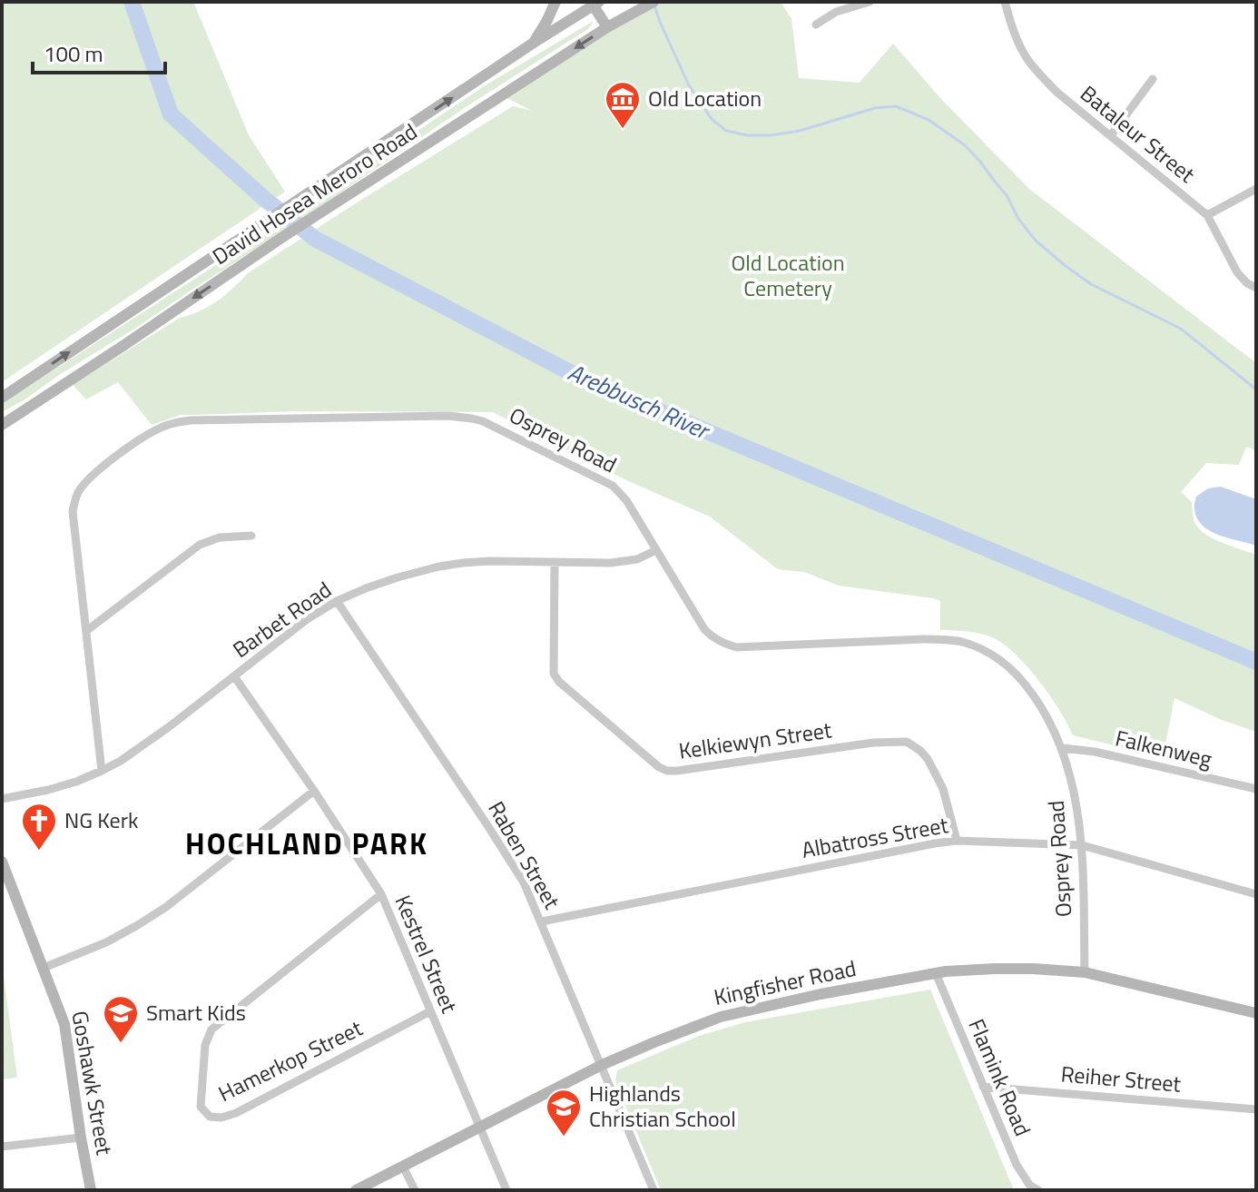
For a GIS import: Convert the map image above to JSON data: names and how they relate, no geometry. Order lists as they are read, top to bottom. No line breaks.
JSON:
{"streets":{"main road":["David Hosea Meroro Road","Kingfisher Road","Goshawk Street"],"street":["Bataleur Street","Osprey Road","Barbet Road","Kelkiewyn Street","Falkenweg","Albatross Street","Raben Street","Kestrel Street","Hamerkop Street","Flamink Road","Reiher Street"]},"crossings":[["Osprey Road","Barbet Road"],["Osprey Road","Falkenweg"],["Osprey Road","Albatross Street"],["Osprey Road","Kingfisher Road"],["Barbet Road","Kelkiewyn Street"],["Barbet Road","Raben Street"],["Barbet Road","Kestrel Street"],["Kelkiewyn Street","Albatross Street"],["Albatross Street","Raben Street"],["Raben Street","Kingfisher Road"],["Kestrel Street","Kingfisher Road"],["Kestrel Street","Hamerkop Street"],["Kingfisher Road","Flamink Road"],["Flamink Road","Reiher Street"]],"districts":["HOCHLAND PARK"],"water":["Arebbusch River"],"parks":["Old Location Cemetery"],"places":{"museum":["Old Location"],"church":["NG Kerk"],"school or university":["Smart Kids","Highlands Christian School"]},"scale_bar":"100 m"}
